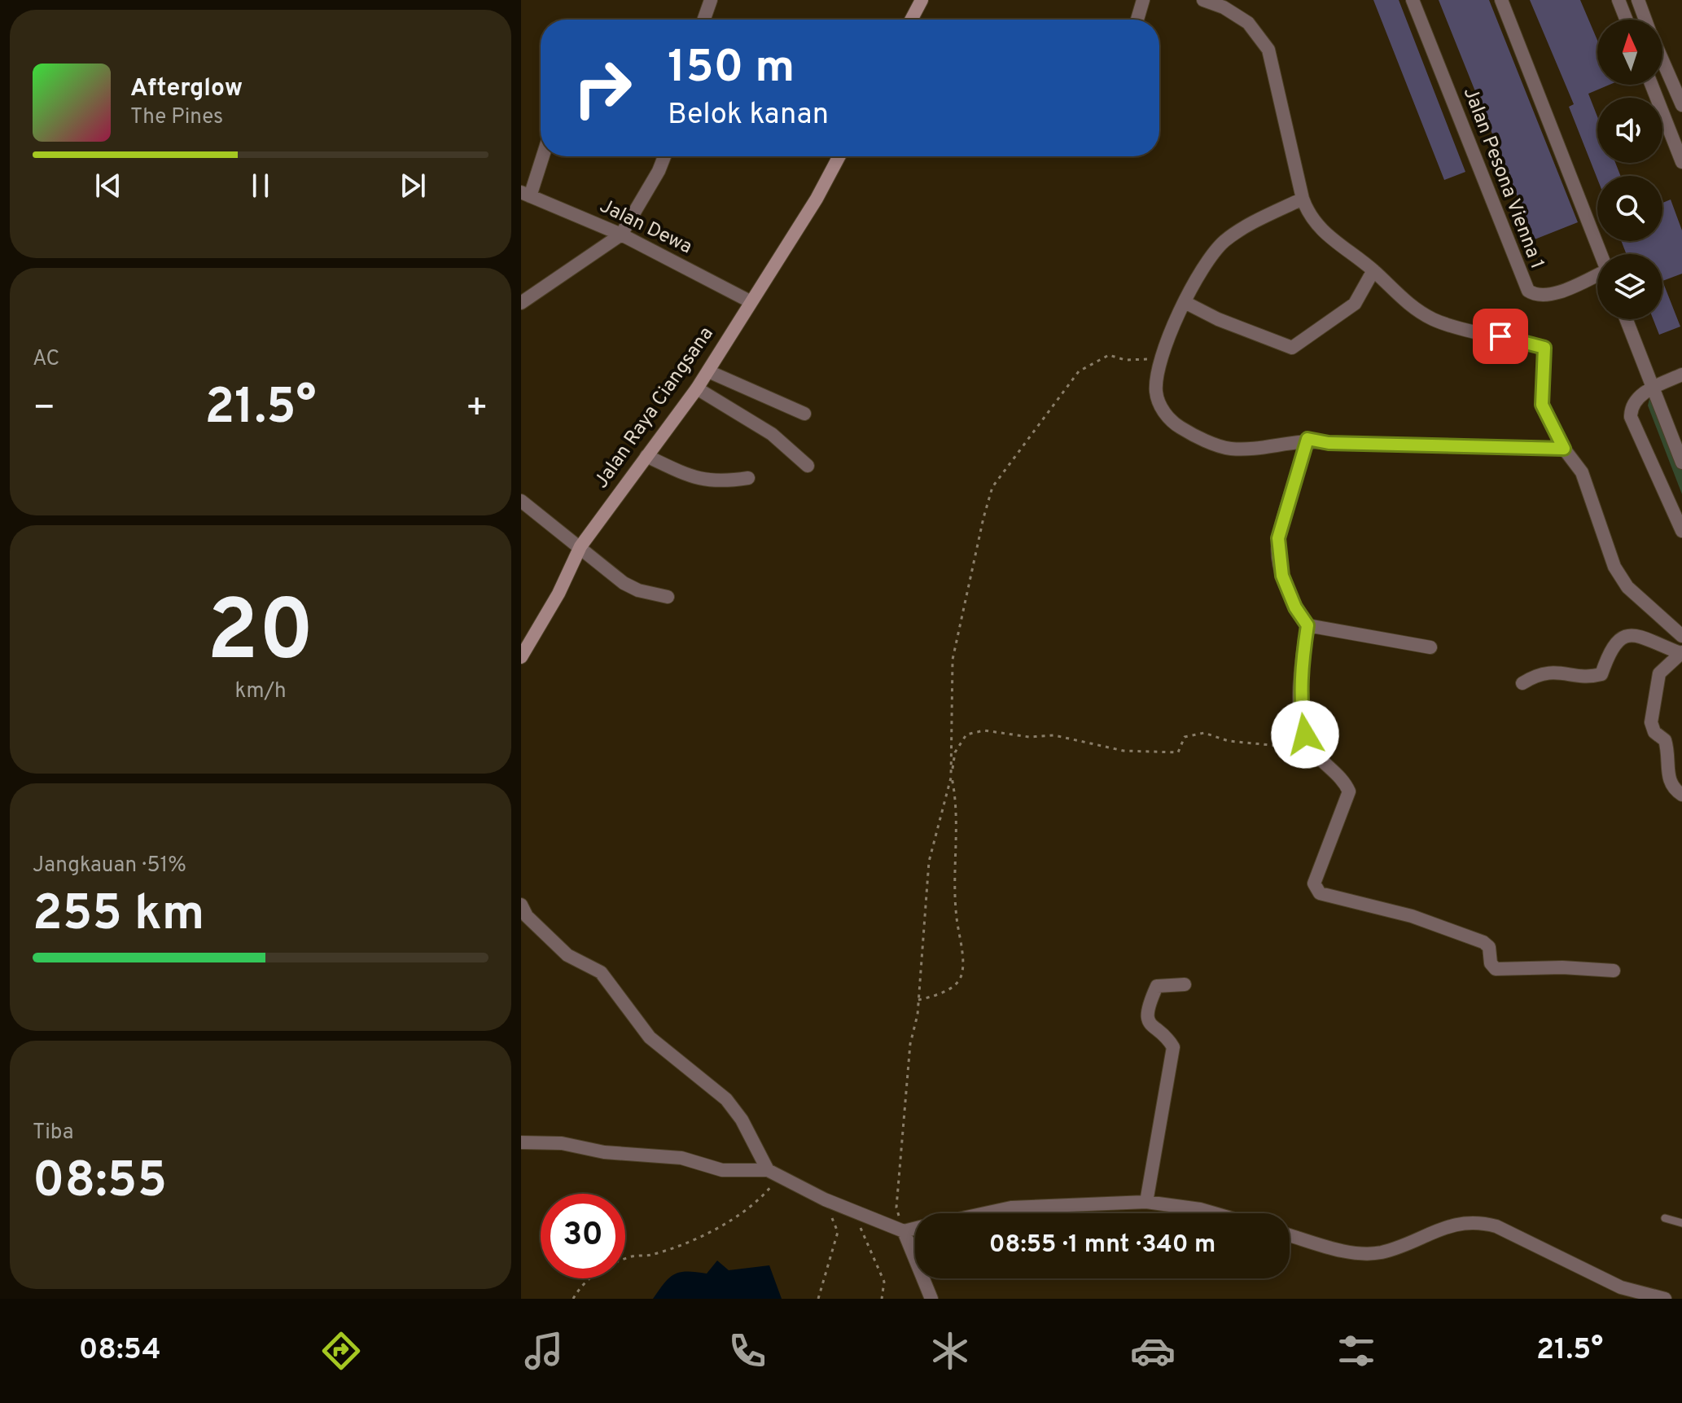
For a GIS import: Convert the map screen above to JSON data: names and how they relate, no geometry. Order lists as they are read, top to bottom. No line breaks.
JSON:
{"streets":{"main road":["Jalan Raya Ciangsana"],"street":["Jalan Pesona Vienna 1","Jalan Dewa"]},"crossings":[["Jalan Dewa","Jalan Raya Ciangsana"]],"north":"top","page":{"turn":["150 m","Belok kanan"],"song":["Afterglow","The Pines"],"tile":["AC",["20","km/h"],["Jangkauan · 51%","255 km"],["Tiba","08:55"]],"heat":["−","21.5°","+"],"limit":"30","trip":"08:55 · 1 mnt · 340 m","tabs":["08:54","21.5°"]}}
